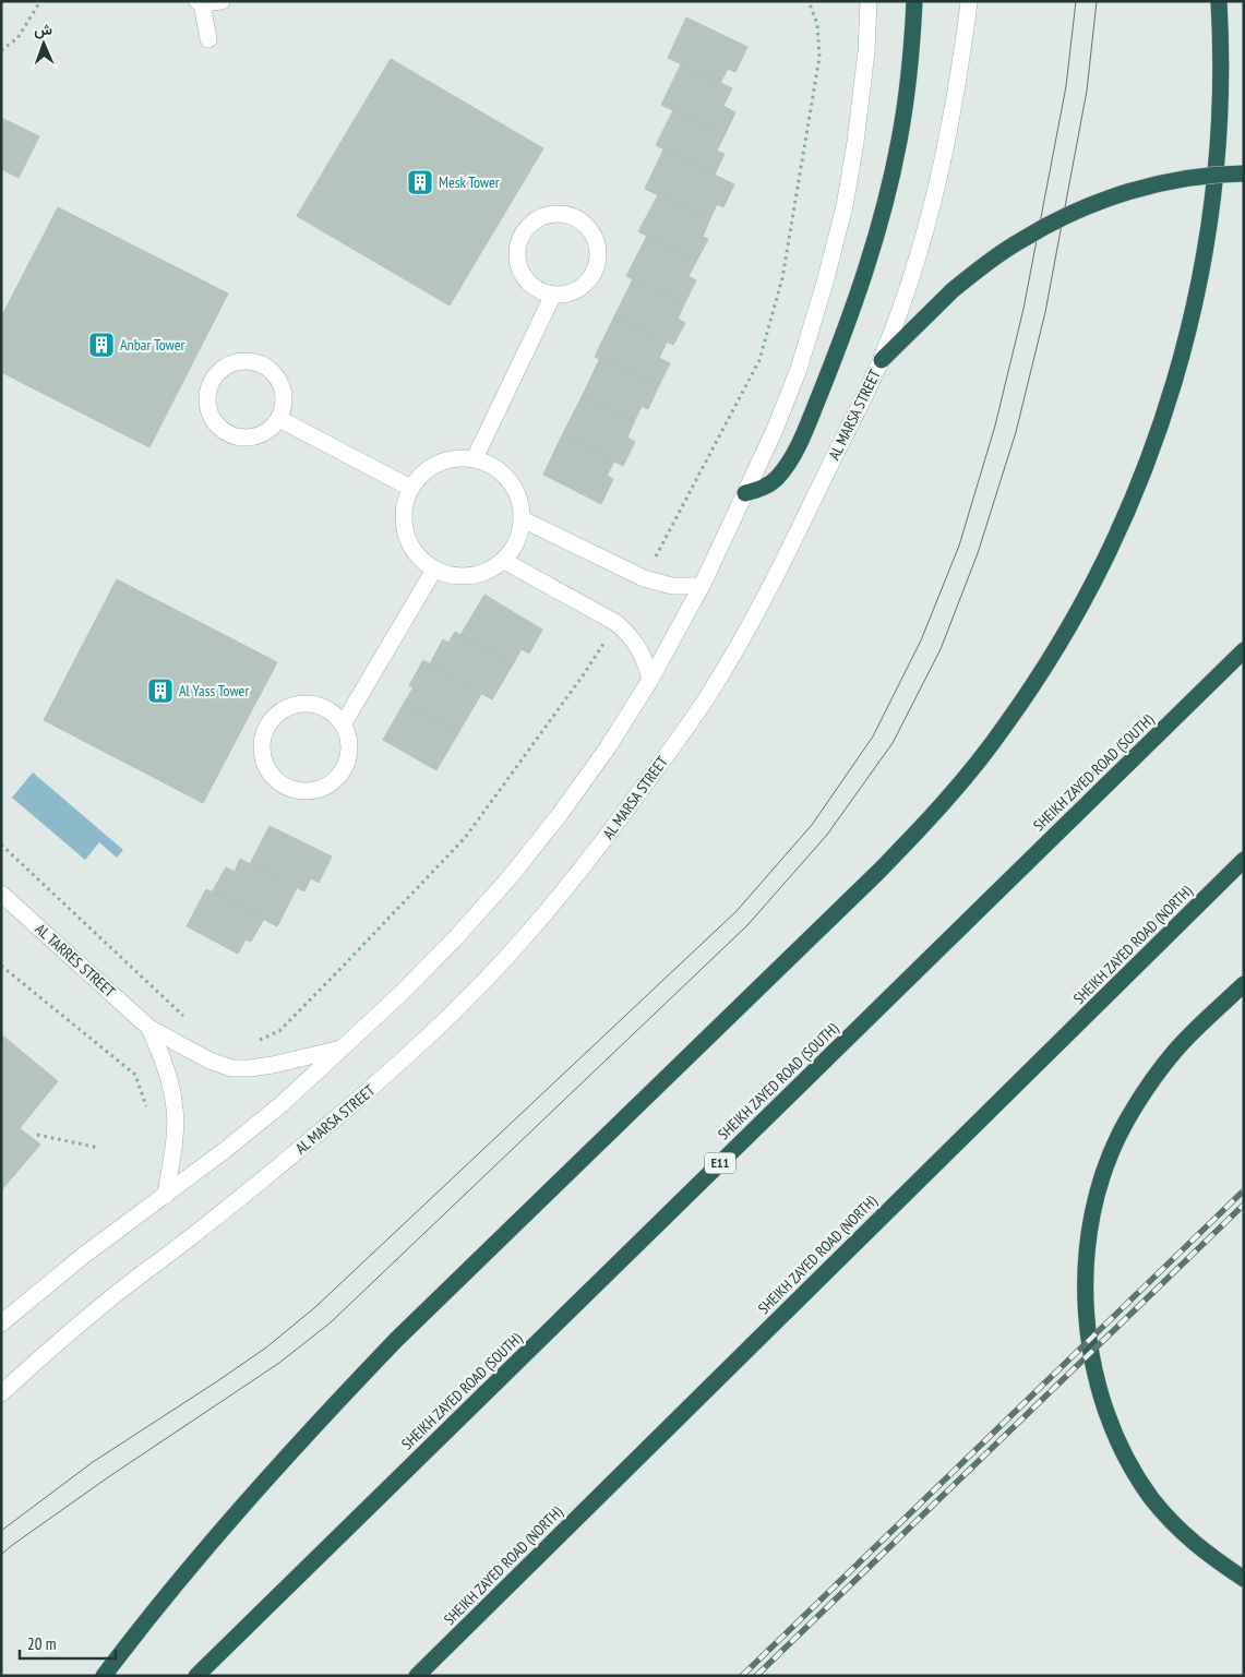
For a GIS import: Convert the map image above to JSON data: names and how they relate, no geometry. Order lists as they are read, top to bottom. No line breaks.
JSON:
{"streets":{"highway":["SHEIKH ZAYED ROAD (SOUTH)","SHEIKH ZAYED ROAD (NORTH)","E11"],"main road":["AL MARSA STREET","AL TARRES STREET"]},"places":{"building":["Mesk Tower","Anbar Tower","Al Yass Tower"]},"scale_bar":"20 m","north":"top"}
